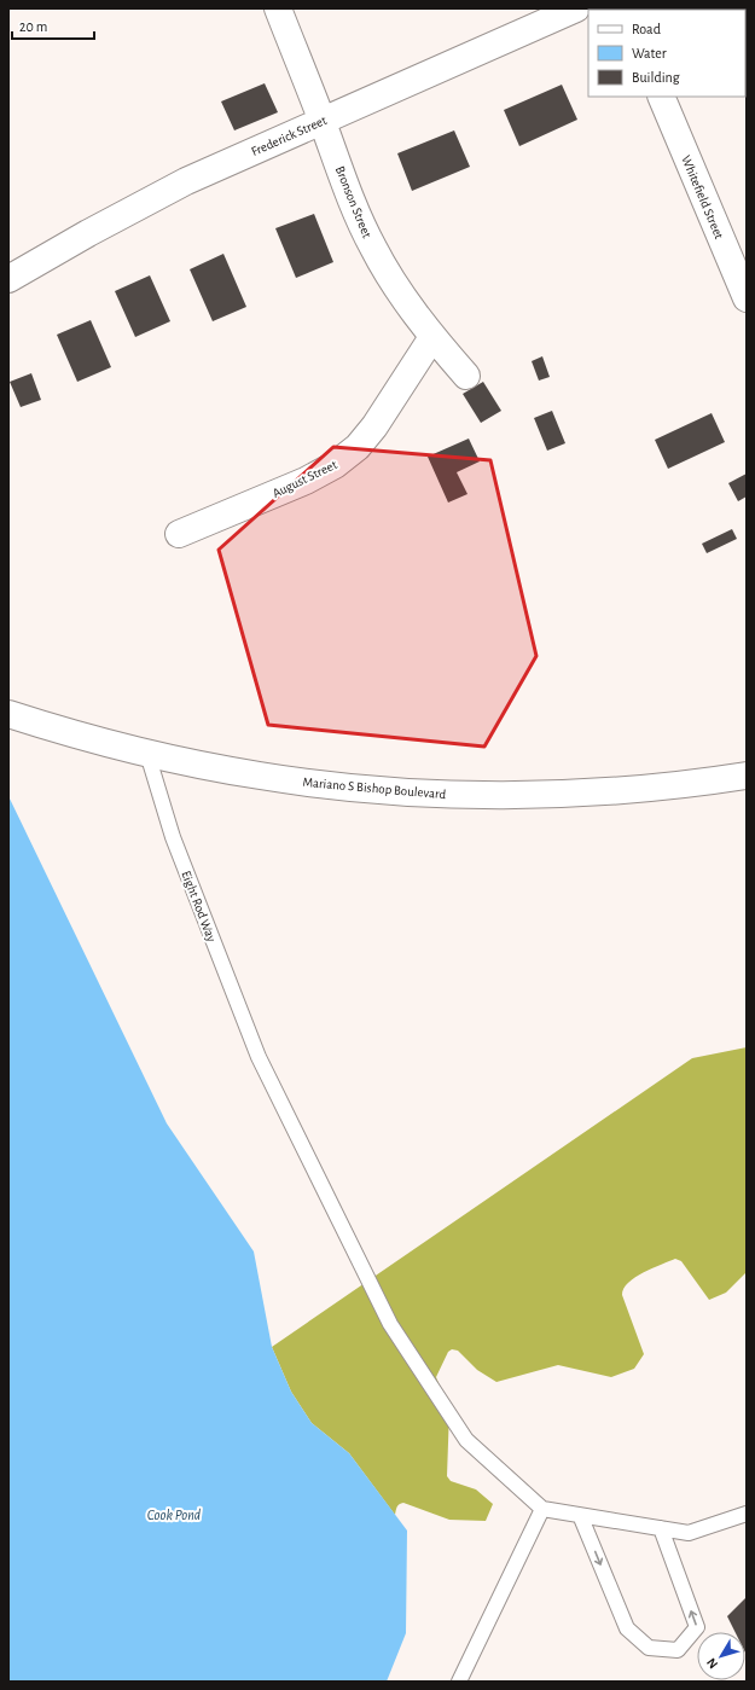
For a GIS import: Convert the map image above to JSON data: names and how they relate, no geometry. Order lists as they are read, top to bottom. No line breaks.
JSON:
{"streets":{"street":["Frederick Street","Whitefield Street","Bronson Street","August Street","Mariano S Bishop Boulevard"],"lane":["Eight Rod Way"]},"crossings":[["Frederick Street","Bronson Street"],["Bronson Street","August Street"],["Mariano S Bishop Boulevard","Eight Rod Way"]],"water":["Cook Pond"],"legend":["Road","Water","Building"],"scale_bar":"20 m","north":"bottom left"}
